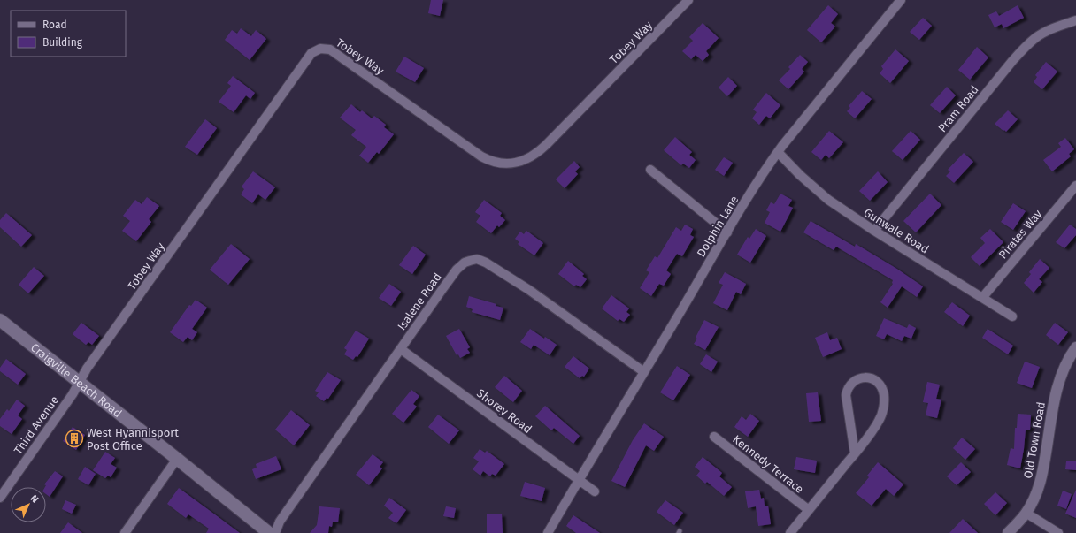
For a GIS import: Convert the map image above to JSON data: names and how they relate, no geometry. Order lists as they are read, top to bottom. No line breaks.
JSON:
{"streets":{"main road":["Craigville Beach Road"],"street":["Tobey Way","Pram Road","Dolphin Lane","Gunwale Road","Pirates Way","Isalene Road","Shorey Road","Third Avenue","Old Town Road","Kennedy Terrace"]},"crossings":[["Tobey Way","Craigville Beach Road"],["Tobey Way","Third Avenue"],["Pram Road","Gunwale Road"],["Dolphin Lane","Gunwale Road"],["Dolphin Lane","Isalene Road"],["Dolphin Lane","Shorey Road"],["Gunwale Road","Pirates Way"],["Isalene Road","Shorey Road"],["Craigville Beach Road","Third Avenue"]],"places":{"building":["West Hyannisport Post Office"]},"legend":["Road","Building"],"north":"top right"}
